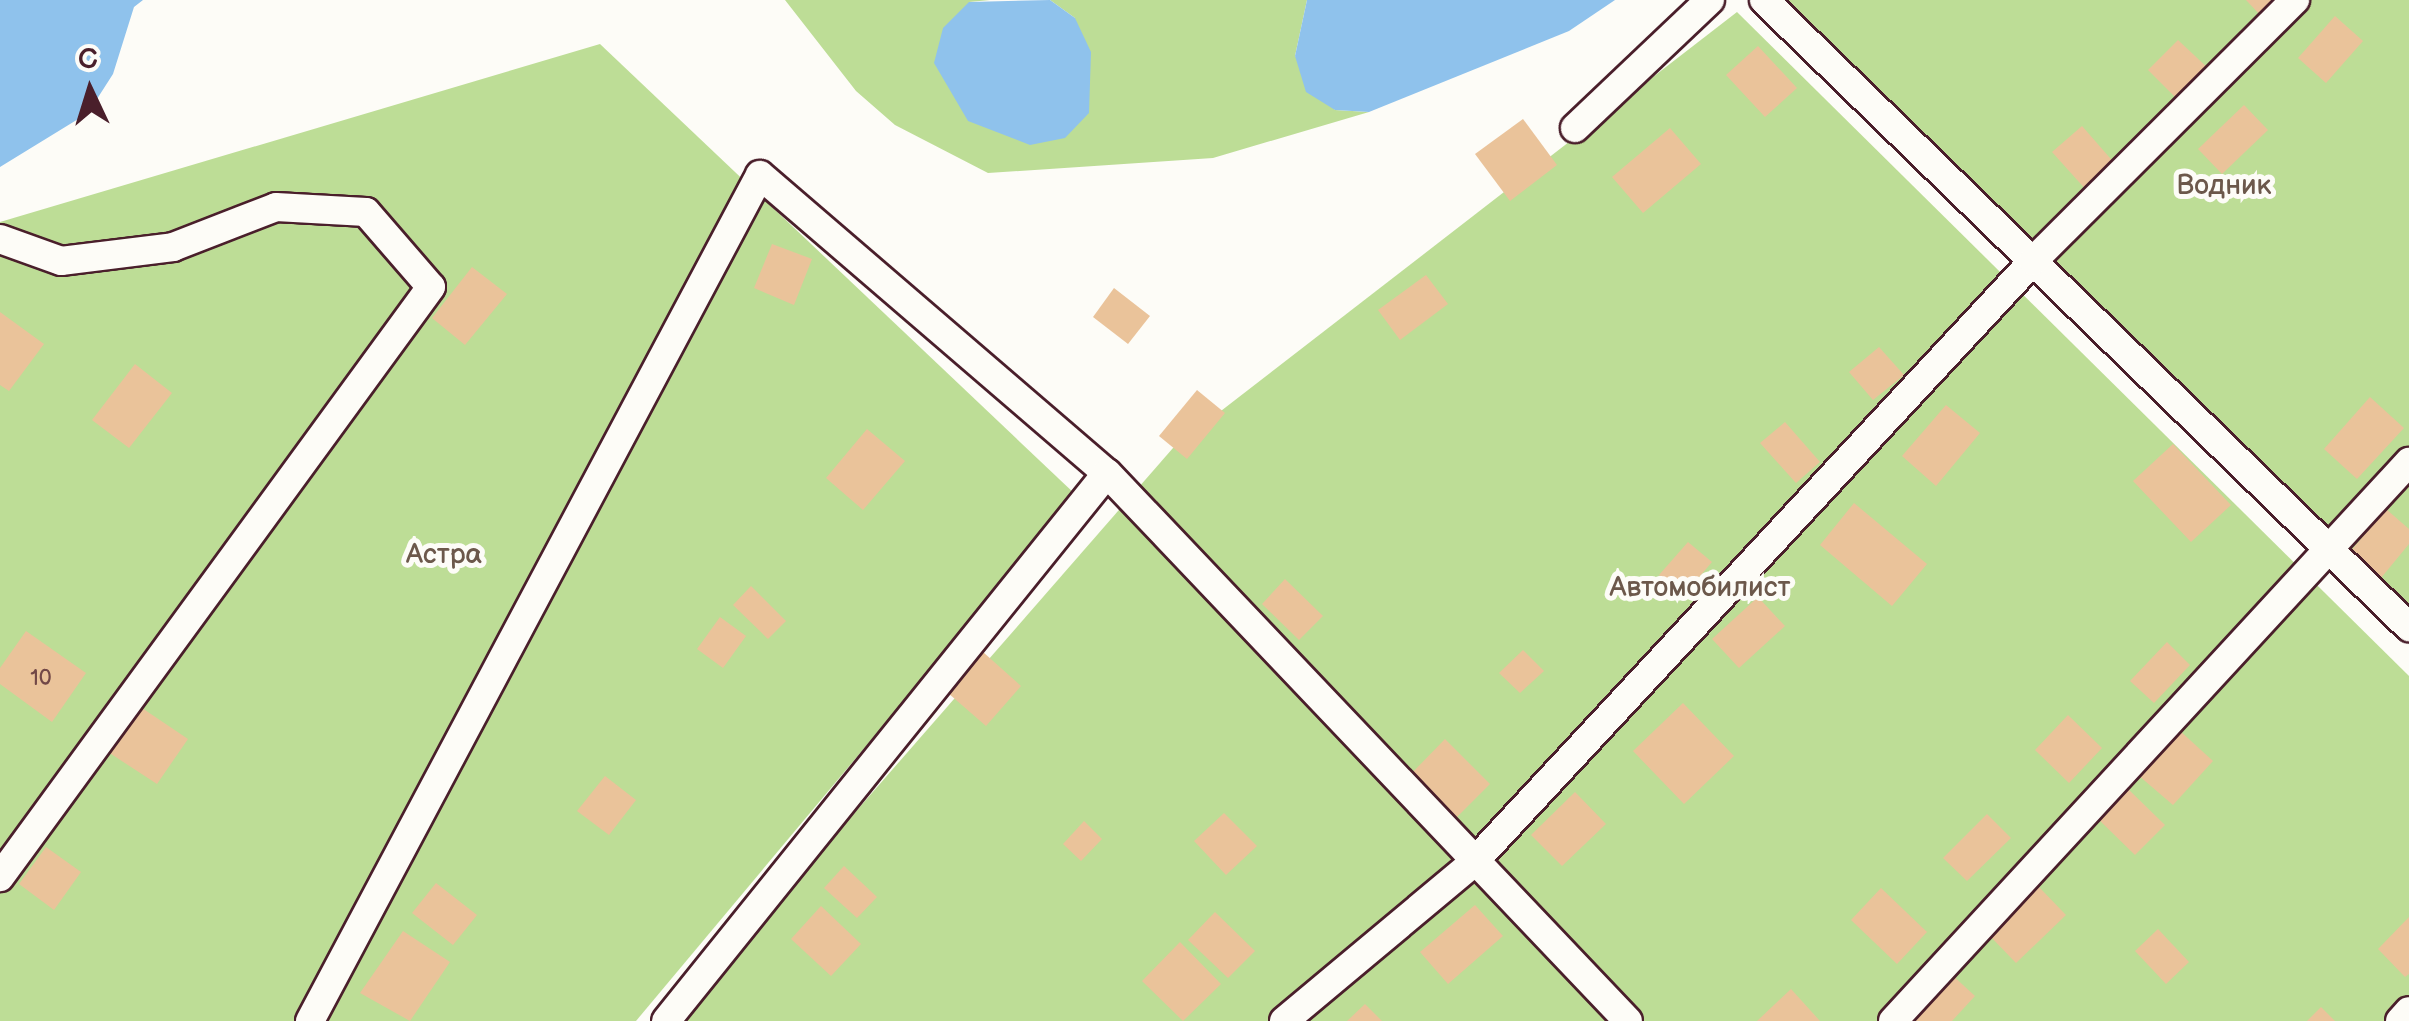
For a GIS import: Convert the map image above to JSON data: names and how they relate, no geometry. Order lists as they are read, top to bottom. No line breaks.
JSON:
{"parks":["Водник","Астра","Автомобилист"],"house_numbers":["10"],"north":"top"}
